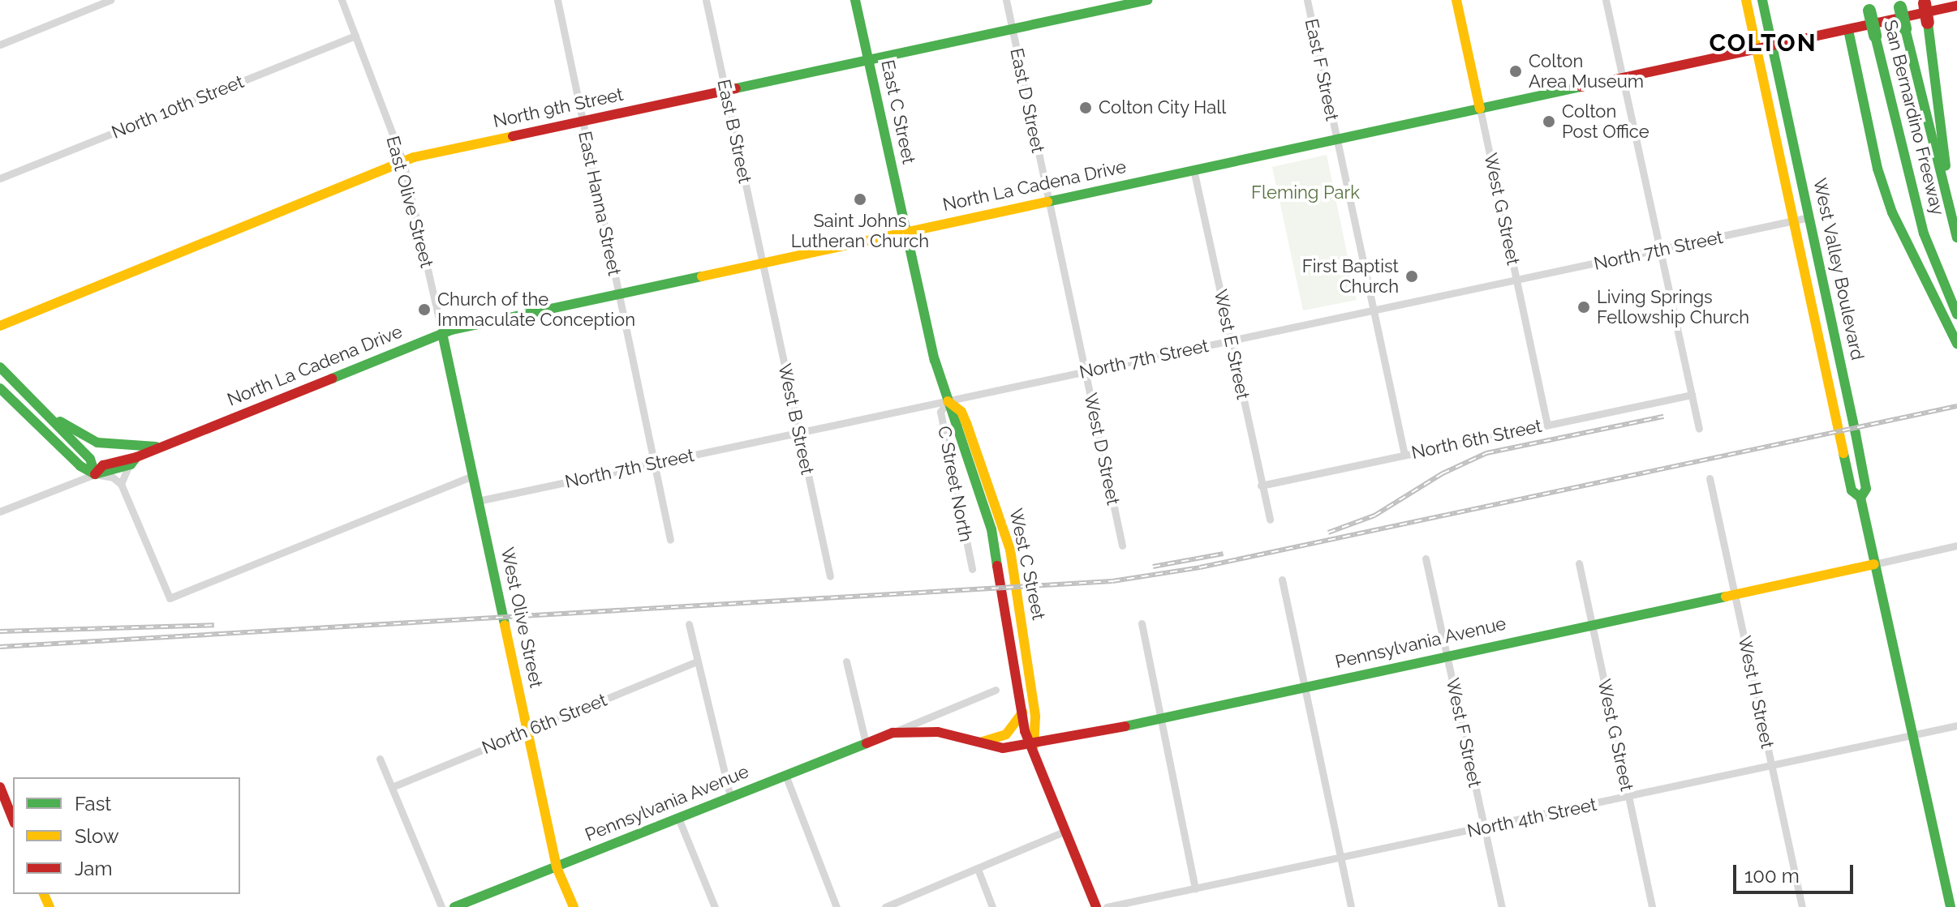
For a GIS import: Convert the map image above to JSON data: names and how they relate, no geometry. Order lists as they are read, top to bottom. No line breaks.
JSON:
{"streets":{"main road":["North 9th Street","East C Street","San Bernardino Freeway","North La Cadena Drive","West Valley Boulevard","West C Street","West Olive Street","Pennsylvania Avenue"],"street":["East F Street","East D Street","North 10th Street","East B Street","East Olive Street","East Hanna Street","West G Street","North 7th Street","West E Street","West B Street","North 6th Street","West D Street","C Street North","West H Street","West F Street","North 4th Street"]},"crossings":[["East F Street","North La Cadena Drive"],["East D Street","North 9th Street"],["East D Street","North La Cadena Drive"],["East D Street","West D Street"],["North 10th Street","East Olive Street"],["North 9th Street","East C Street"],["North 9th Street","East B Street"],["North 9th Street","East Olive Street"],["North 9th Street","East Hanna Street"],["East C Street","North La Cadena Drive"],["East C Street","West C Street"],["East B Street","North La Cadena Drive"],["East B Street","West B Street"],["North La Cadena Drive","East Olive Street"],["North La Cadena Drive","East Hanna Street"],["North La Cadena Drive","West G Street"],["North La Cadena Drive","West Valley Boulevard"],["North La Cadena Drive","West E Street"],["North La Cadena Drive","West B Street"],["North La Cadena Drive","West D Street"],["North La Cadena Drive","West C Street"],["North La Cadena Drive","West Olive Street"],["East Olive Street","West Olive Street"],["East Hanna Street","North 7th Street"],["West G Street","North 7th Street"],["West G Street","North 6th Street"],["West G Street","Pennsylvania Avenue"],["West G Street","North 4th Street"],["North 7th Street","West Valley Boulevard"],["North 7th Street","West E Street"],["North 7th Street","West B Street"],["North 7th Street","West D Street"],["North 7th Street","C Street North"],["North 7th Street","West C Street"],["North 7th Street","West Olive Street"],["West Valley Boulevard","Pennsylvania Avenue"],["West Valley Boulevard","North 4th Street"],["West E Street","North 6th Street"],["North 6th Street","West Olive Street"],["C Street North","West C Street"],["West C Street","Pennsylvania Avenue"],["West Olive Street","Pennsylvania Avenue"],["Pennsylvania Avenue","West H Street"],["Pennsylvania Avenue","West F Street"],["West H Street","North 4th Street"],["West F Street","North 4th Street"]],"districts":["COLTON"],"parks":["Fleming Park"],"places":["Colton Area Museum","Colton City Hall","Colton Post Office","Saint Johns Lutheran Church","First Baptist Church","Living Springs Fellowship Church","Church of the Immaculate Conception"],"legend":["Fast","Slow","Jam"],"scale_bar":"100 m"}
